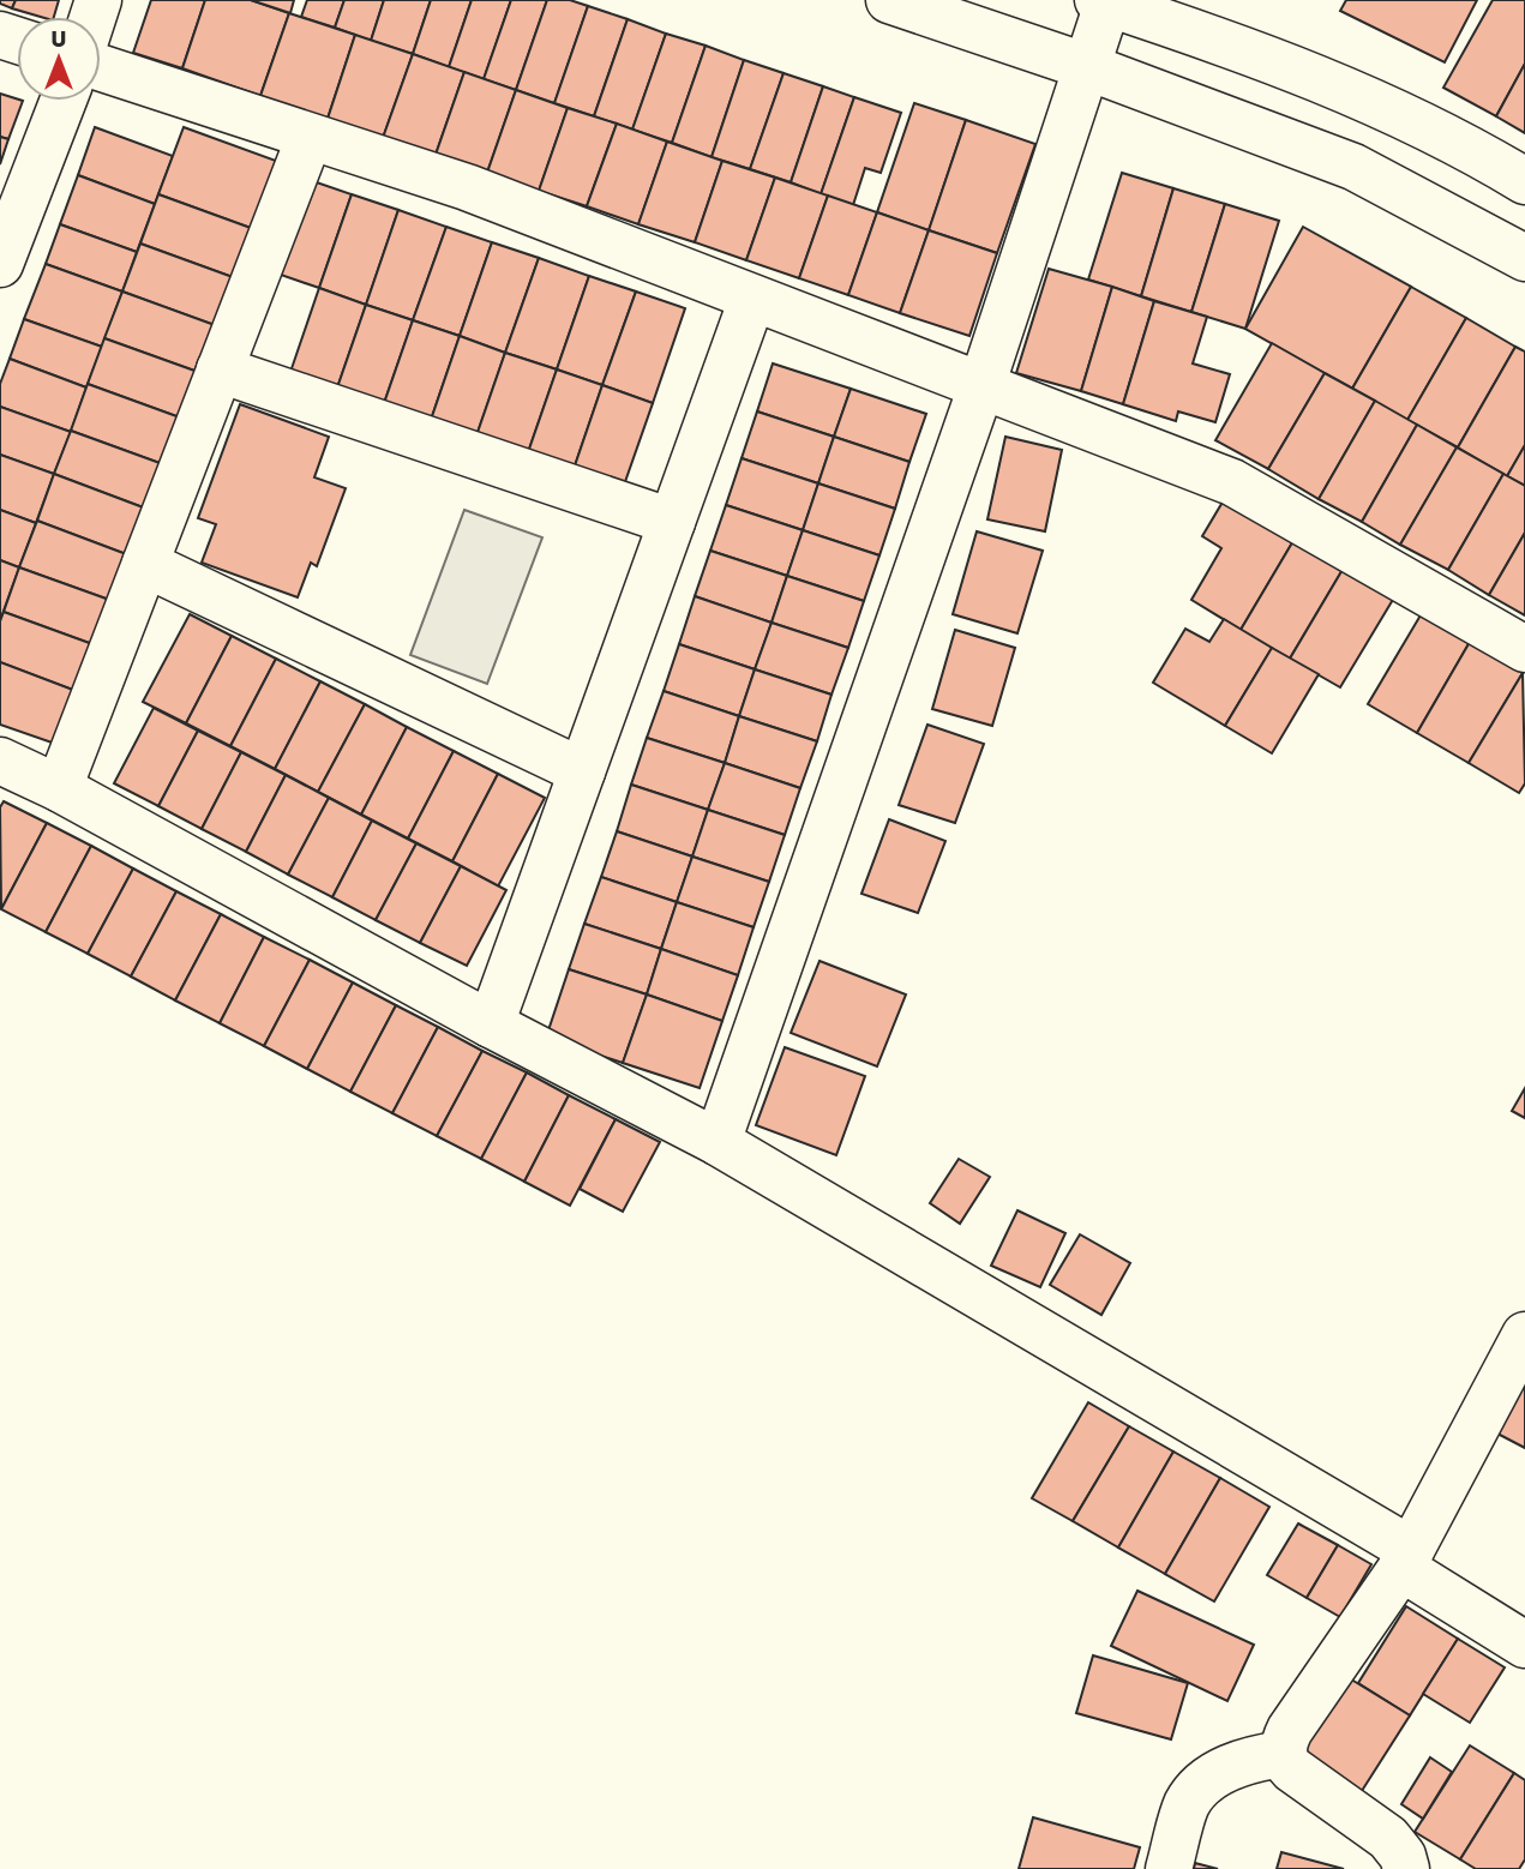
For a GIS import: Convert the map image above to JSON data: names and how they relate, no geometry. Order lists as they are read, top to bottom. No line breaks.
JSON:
{"north":"top"}
